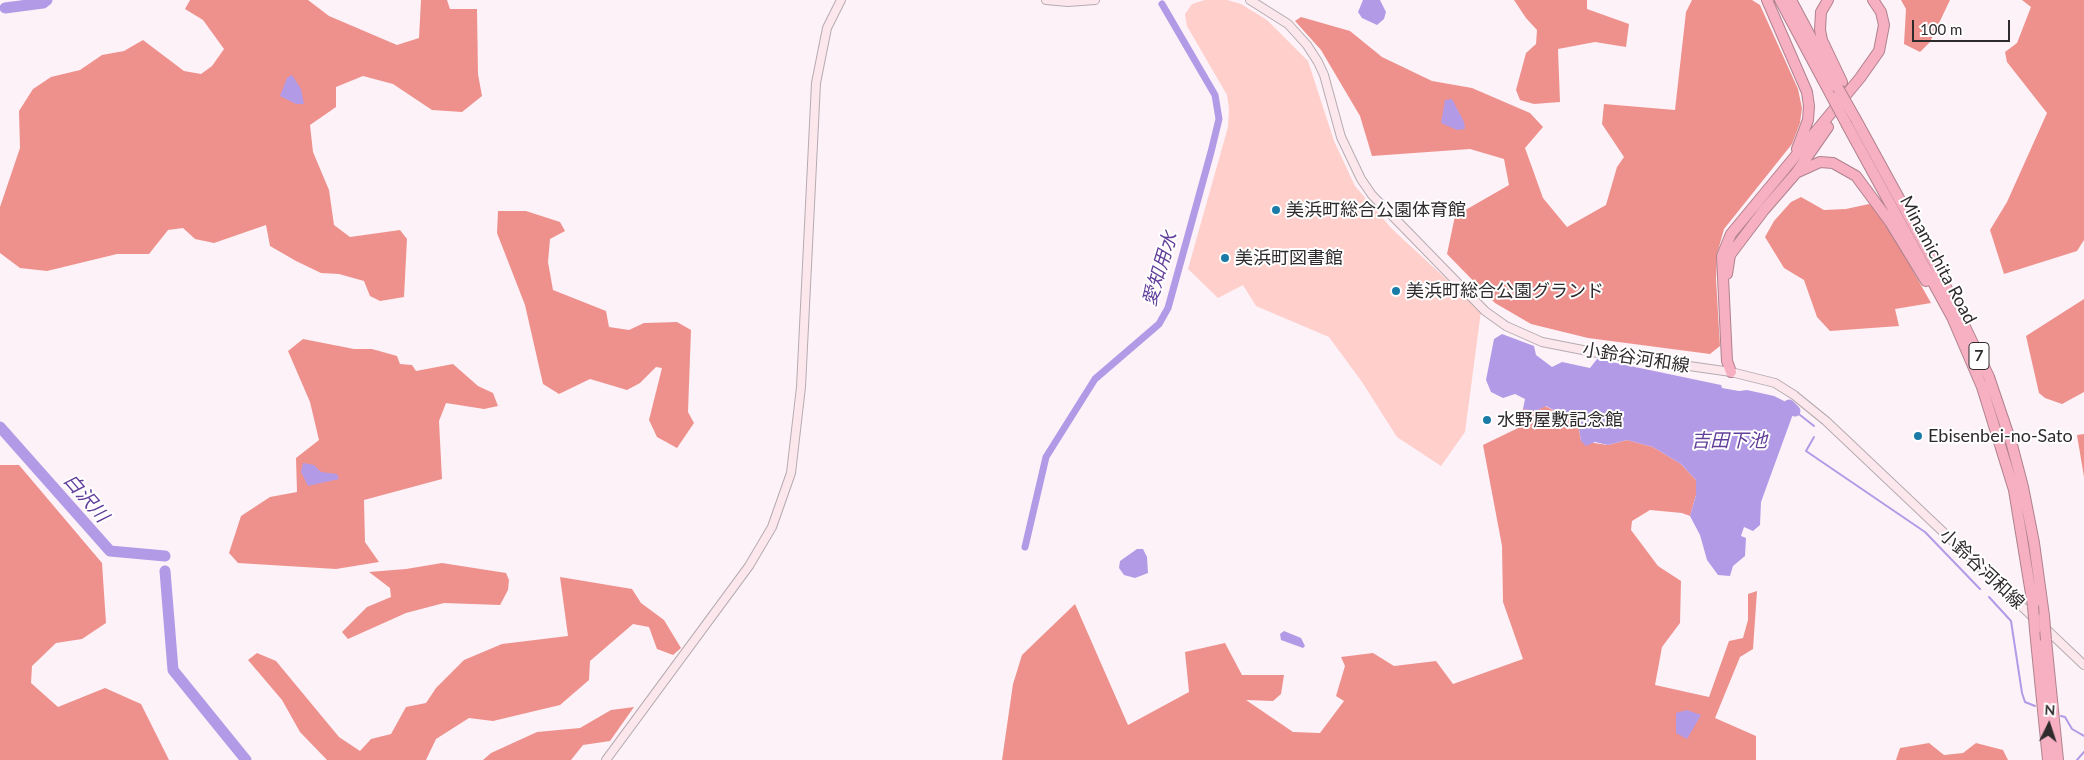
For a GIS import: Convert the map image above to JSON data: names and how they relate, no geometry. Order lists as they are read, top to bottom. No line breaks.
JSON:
{"streets":{"highway":["Minamichita Road","7"],"main road":["小鈴谷河和線"]},"water":["愛知用水","吉田下池","白沢川"],"places":["美浜町総合公園体育館","美浜町図書館","美浜町総合公園グランド","水野屋敷記念館","Ebisenbei-no-Sato"],"scale_bar":"100 m","north":"top"}
